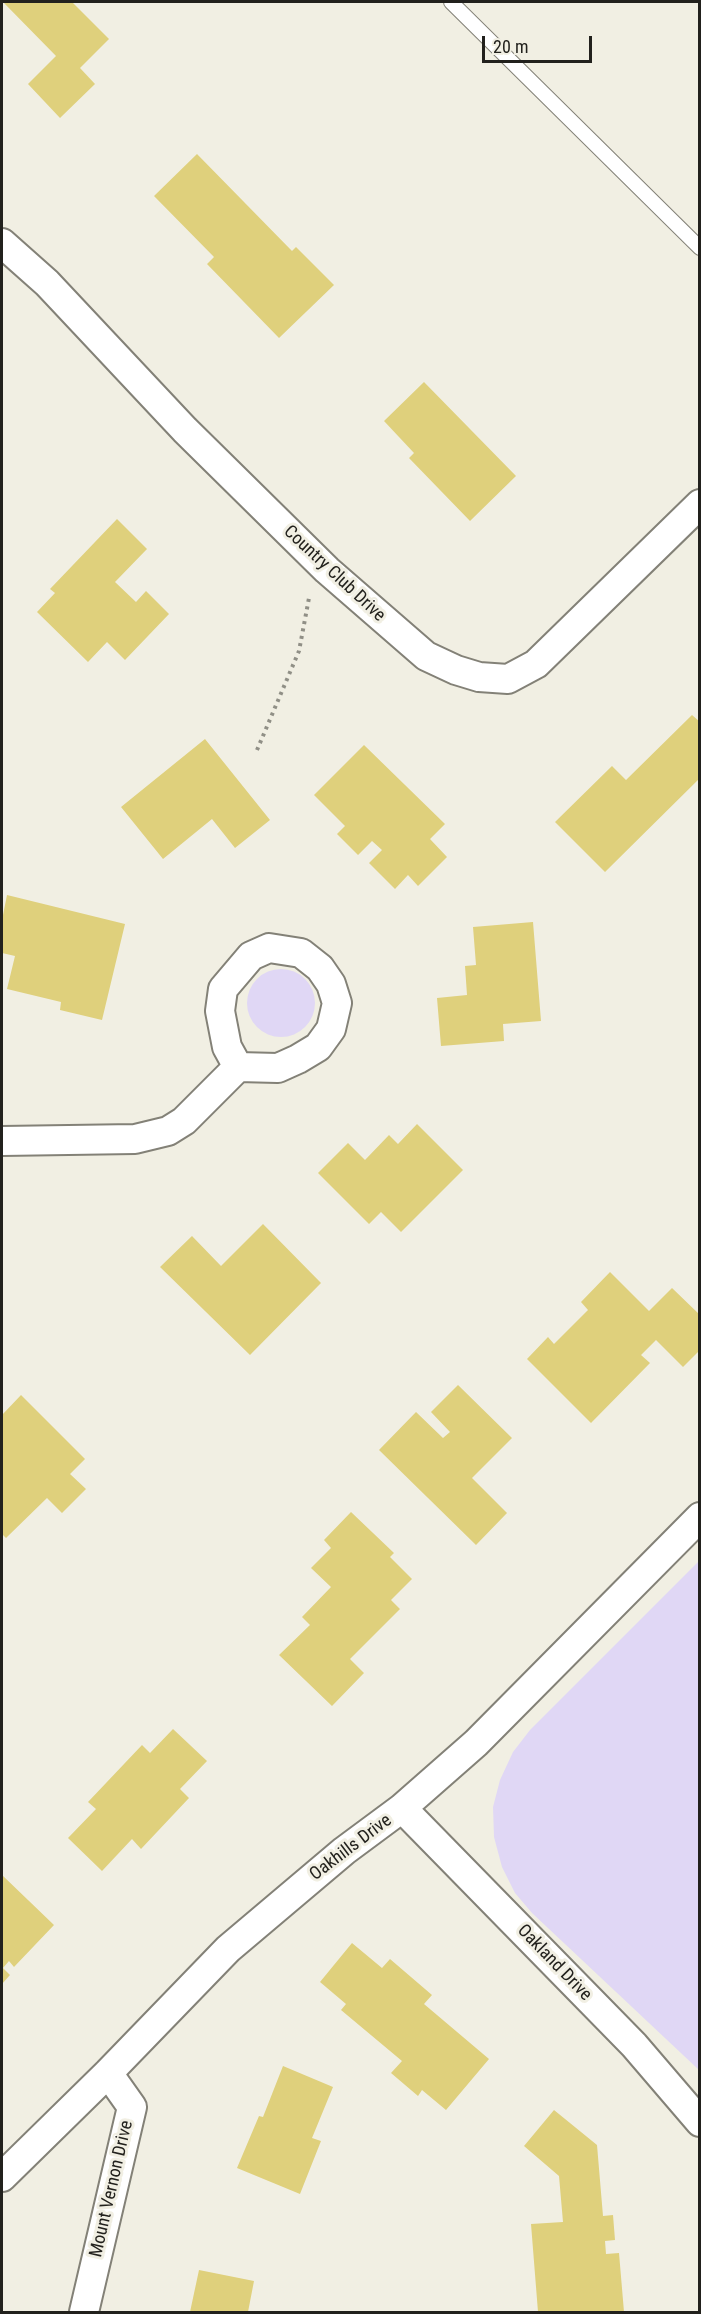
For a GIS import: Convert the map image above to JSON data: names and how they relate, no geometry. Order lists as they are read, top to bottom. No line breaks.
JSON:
{"streets":{"street":["Country Club Drive","Oakhills Drive","Oakland Drive","Mount Vernon Drive"]},"crossings":[["Oakhills Drive","Oakland Drive"],["Oakhills Drive","Mount Vernon Drive"]],"scale_bar":"20 m"}
